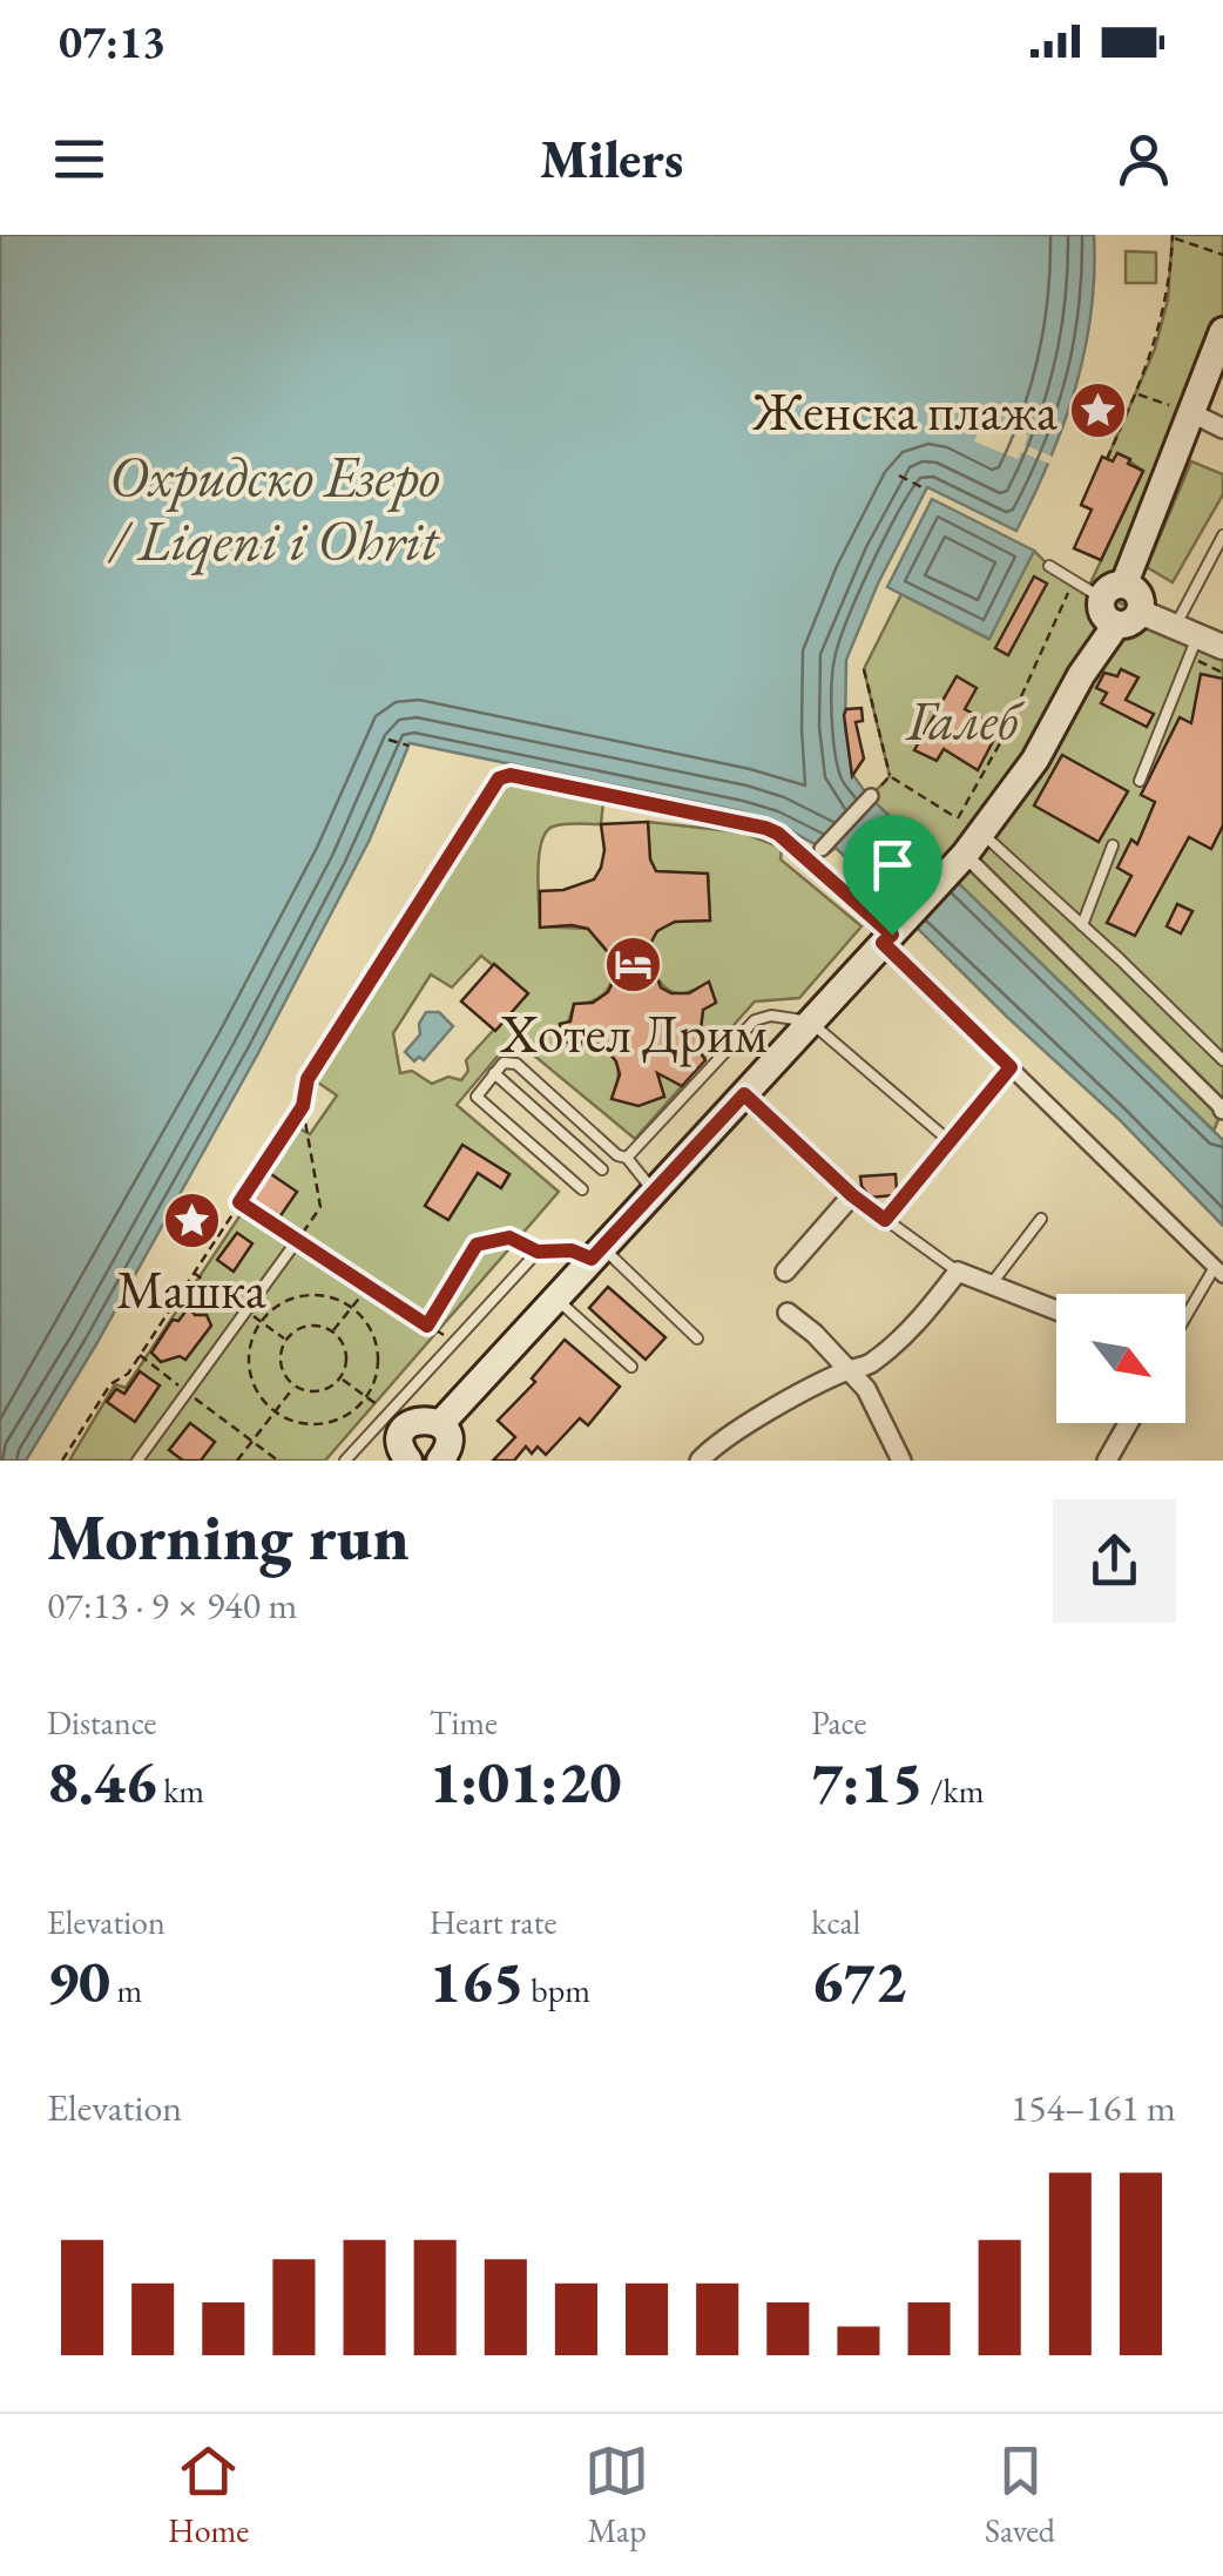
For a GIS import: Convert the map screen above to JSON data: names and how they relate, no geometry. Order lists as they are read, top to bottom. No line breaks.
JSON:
{"water":["Охридско Езеро / Liqeni i Ohrit"],"parks":["Галеб"],"places":{"place":["Женска плажа","Машка"],"hotel":["Хотел Дрим"]},"north":"bottom right","page":{"status":"07:13","header":"Milers","heading":["Morning run","07:13 · 9 × 940 m"],"stats":[["Distance","8.46 km"],["Time","1:01:20"],["Pace","7:15 /km"],["Elevation","90 m"],["Heart rate","165 bpm"],["kcal","672"]],"chart":["Elevation","154–161 m"],"tabs":["Home","Map","Saved"]}}
